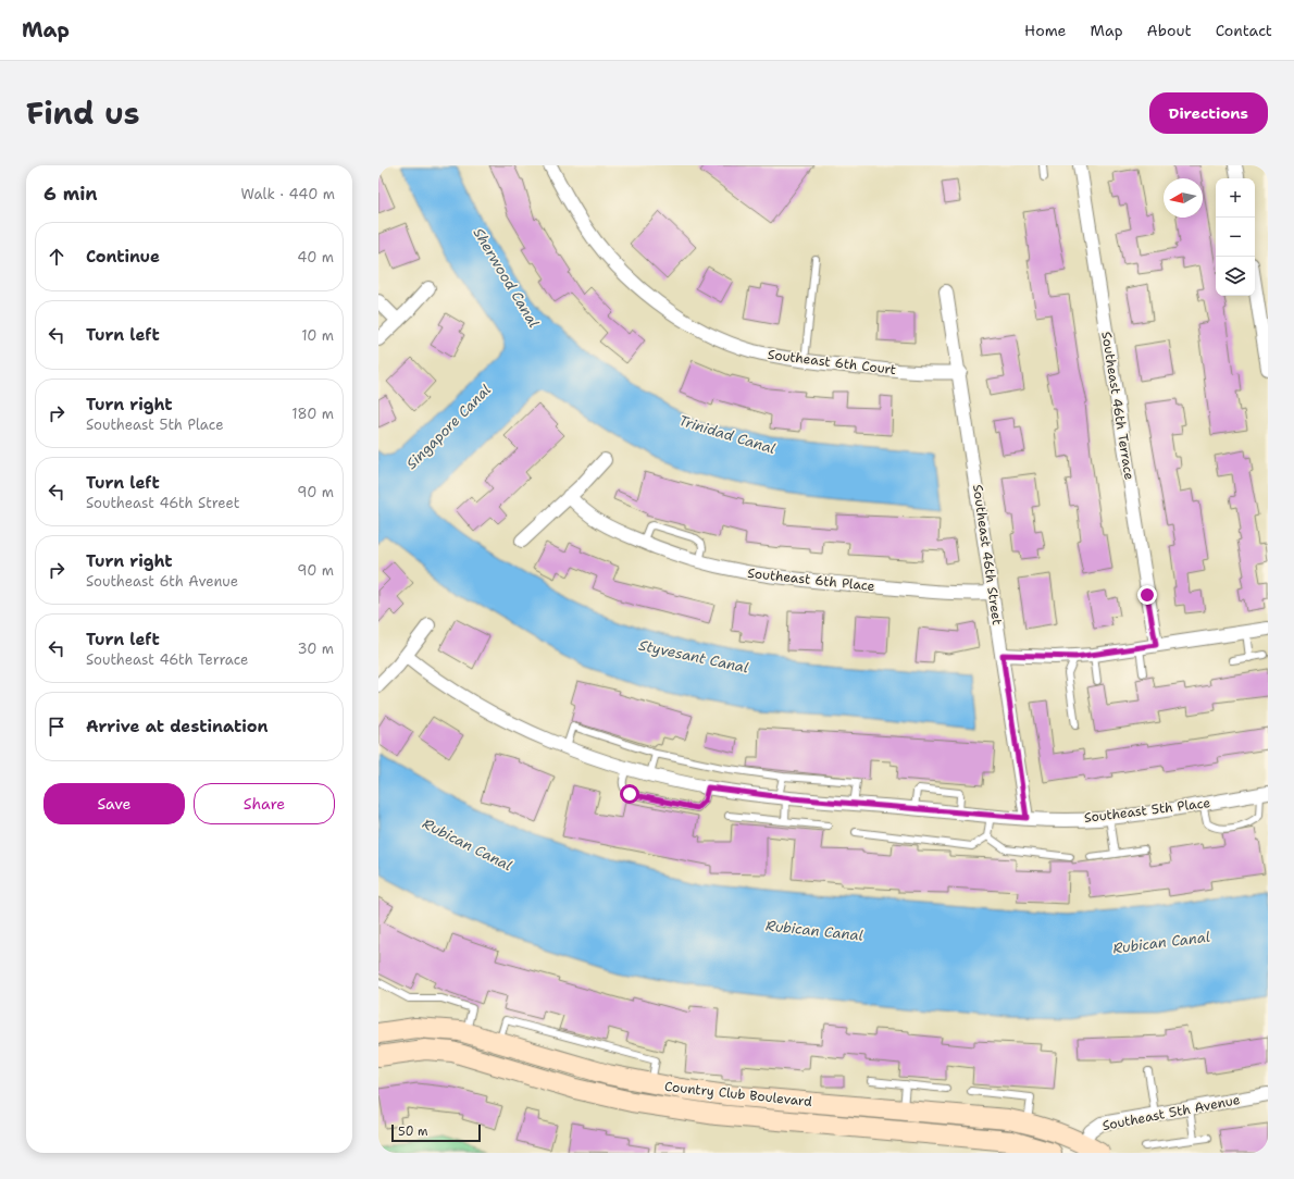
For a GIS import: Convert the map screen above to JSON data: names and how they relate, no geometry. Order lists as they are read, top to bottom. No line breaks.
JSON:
{"streets":{"main road":["Country Club Boulevard"],"street":["Southeast 6th Court","Southeast 46th Terrace","Southeast 46th Street","Southeast 6th Place","Southeast 5th Place","Southeast 5th Avenue"]},"crossings":[["Southeast 6th Court","Southeast 46th Street"],["Southeast 46th Street","Southeast 6th Place"],["Southeast 46th Street","Southeast 5th Place"],["Country Club Boulevard","Southeast 5th Avenue"]],"water":["Sherwood Canal","Singapore Canal","Trinidad Canal","Styvesant Canal","Rubican Canal"],"scale_bar":"50 m","north":"left","page":{"header":"Map","nav":["Home","Map","About","Contact"],"title":"Find us","buttons":["Directions",["Save","Share"]],"heading":["6 min","Walk · 440 m"],"map_buttons":["+","−"],"list":[["Continue","40 m"],["Turn left","10 m"],["Turn right","Southeast 5th Place","180 m"],["Turn left","Southeast 46th Street","90 m"],["Turn right","Southeast 6th Avenue","90 m"],["Turn left","Southeast 46th Terrace","30 m"],"Arrive at destination"],"scale":"50 m"}}
